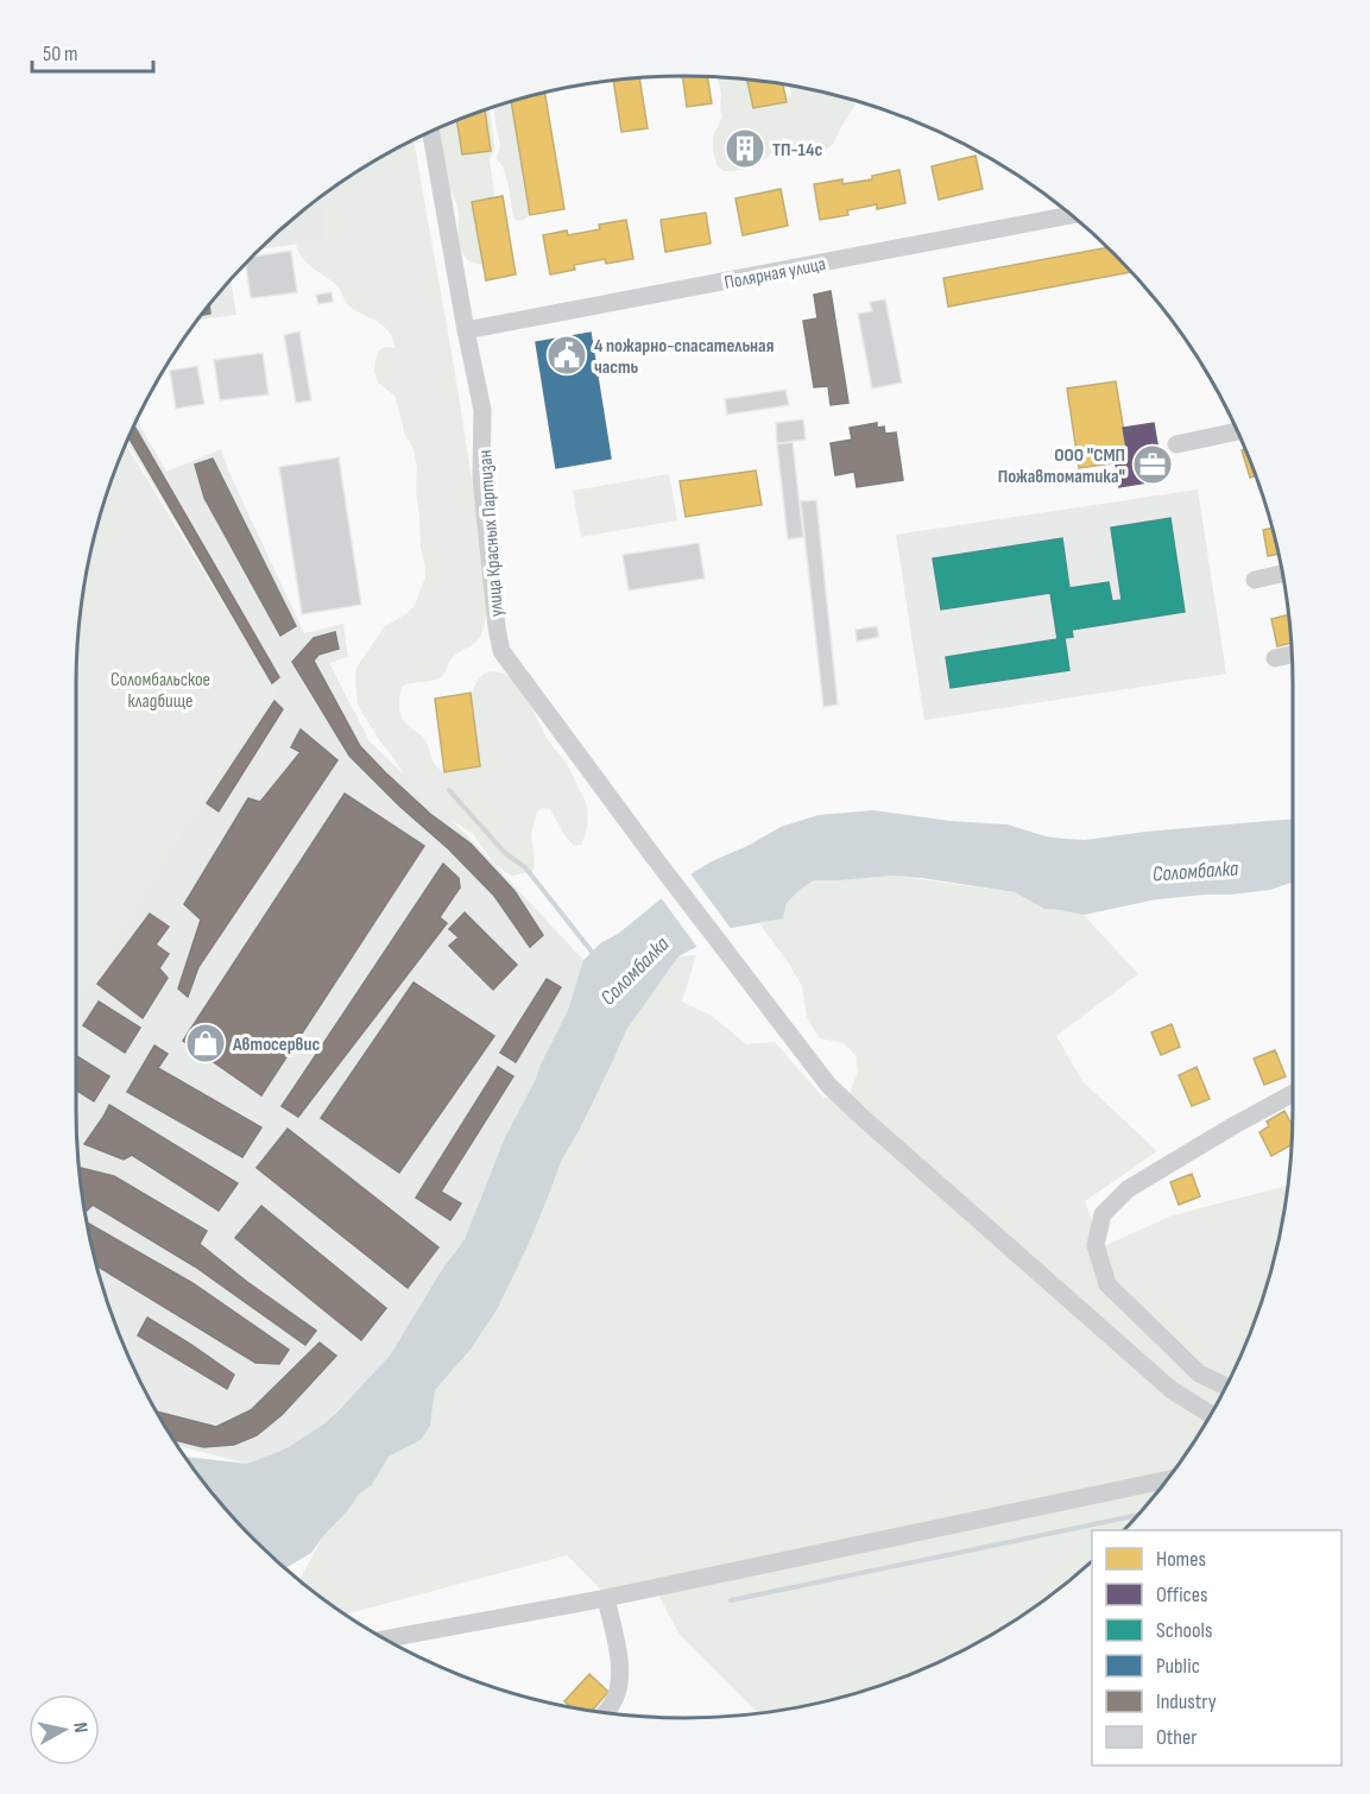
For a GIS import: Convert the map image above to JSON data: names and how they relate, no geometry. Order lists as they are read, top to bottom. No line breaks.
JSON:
{"streets":{"street":["Полярная улица","улица Красных Партизан"]},"crossings":[["Полярная улица","улица Красных Партизан"]],"water":["Соломбалка"],"parks":["Соломбальское кладбище"],"places":{"building":["ТП-14с"],"public building":["4 пожарно-спасательная часть"],"office":["ООО \"СМП Пожавтоматика\""],"shop":["Автосервис"]},"legend":["Homes","Offices","Schools","Public","Industry","Other"],"scale_bar":"50 m","north":"right"}
